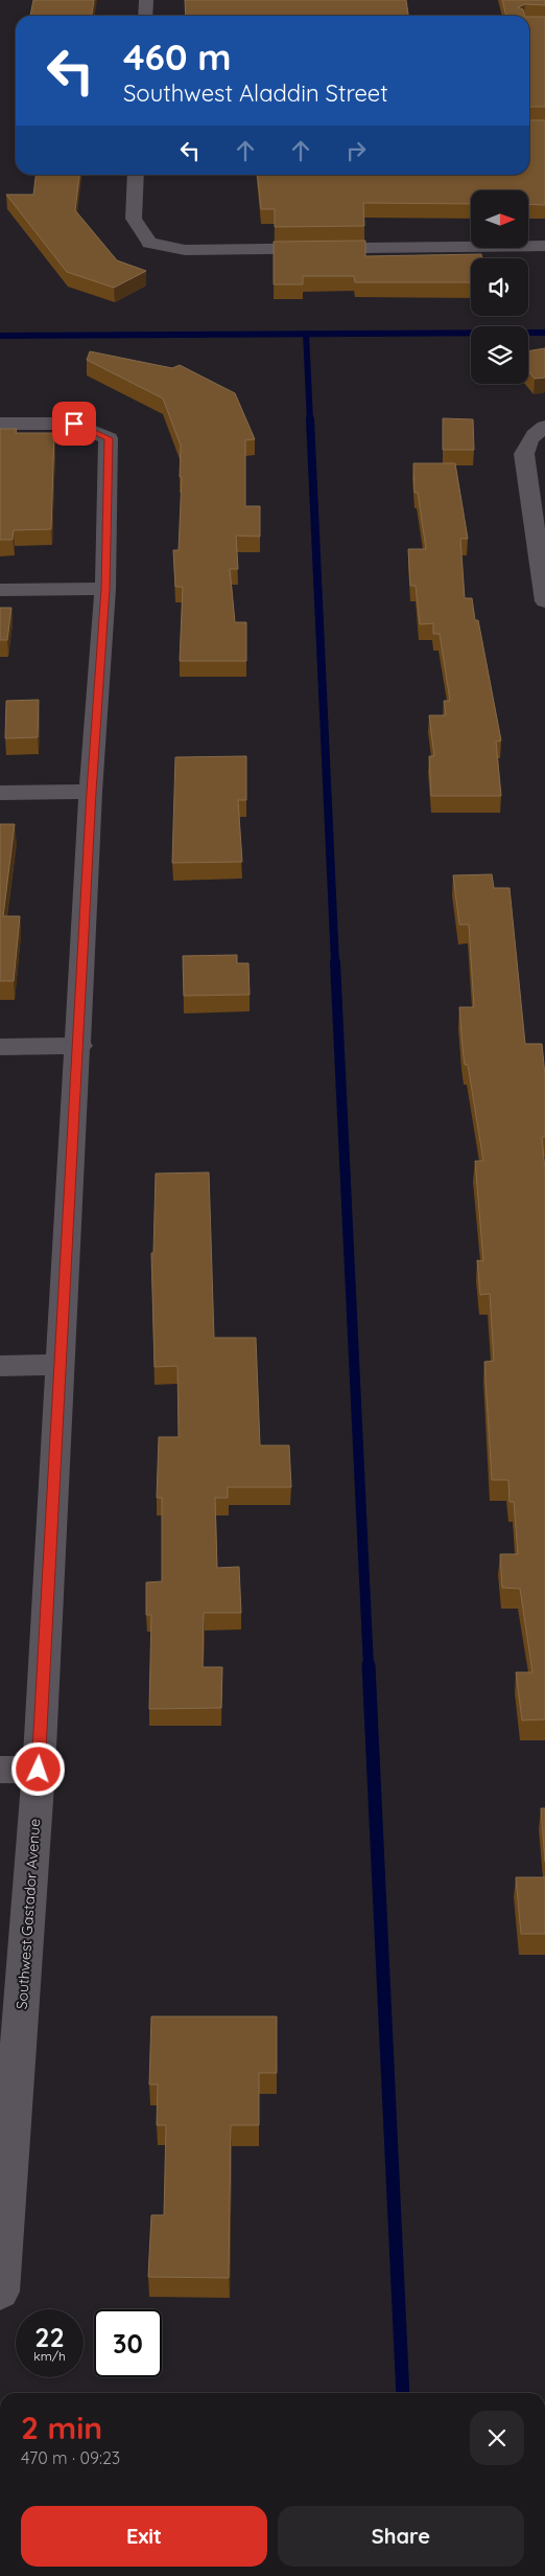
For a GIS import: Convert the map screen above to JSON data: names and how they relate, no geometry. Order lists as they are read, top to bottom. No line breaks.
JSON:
{"streets":{"street":["Southwest Gastador Avenue"]},"north":"right","page":{"turn":["460 m","Southwest Aladdin Street"],"speed":"22 km/h","limit":"30","heading":["2 min","470 m · 09:23"],"buttons":["Exit","Share"]}}
